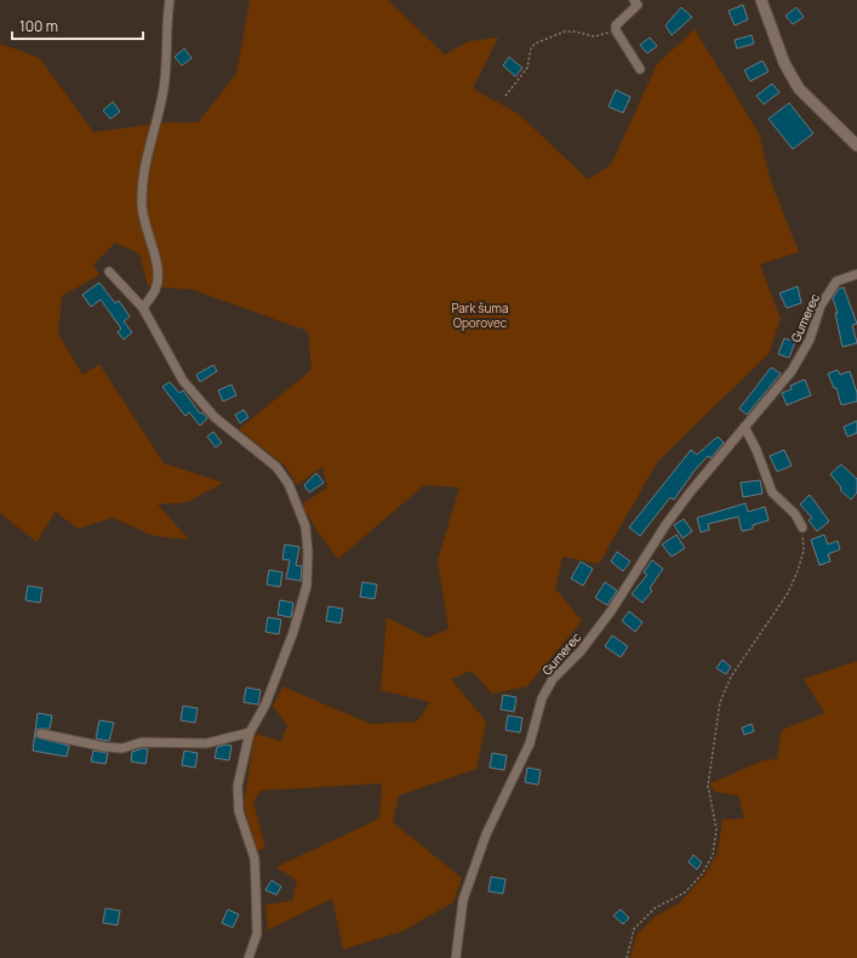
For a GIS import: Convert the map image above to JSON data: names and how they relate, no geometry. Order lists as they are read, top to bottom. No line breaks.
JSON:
{"streets":{"street":["Gumerec"]},"parks":["Park šuma Oporovec"],"scale_bar":"100 m"}
